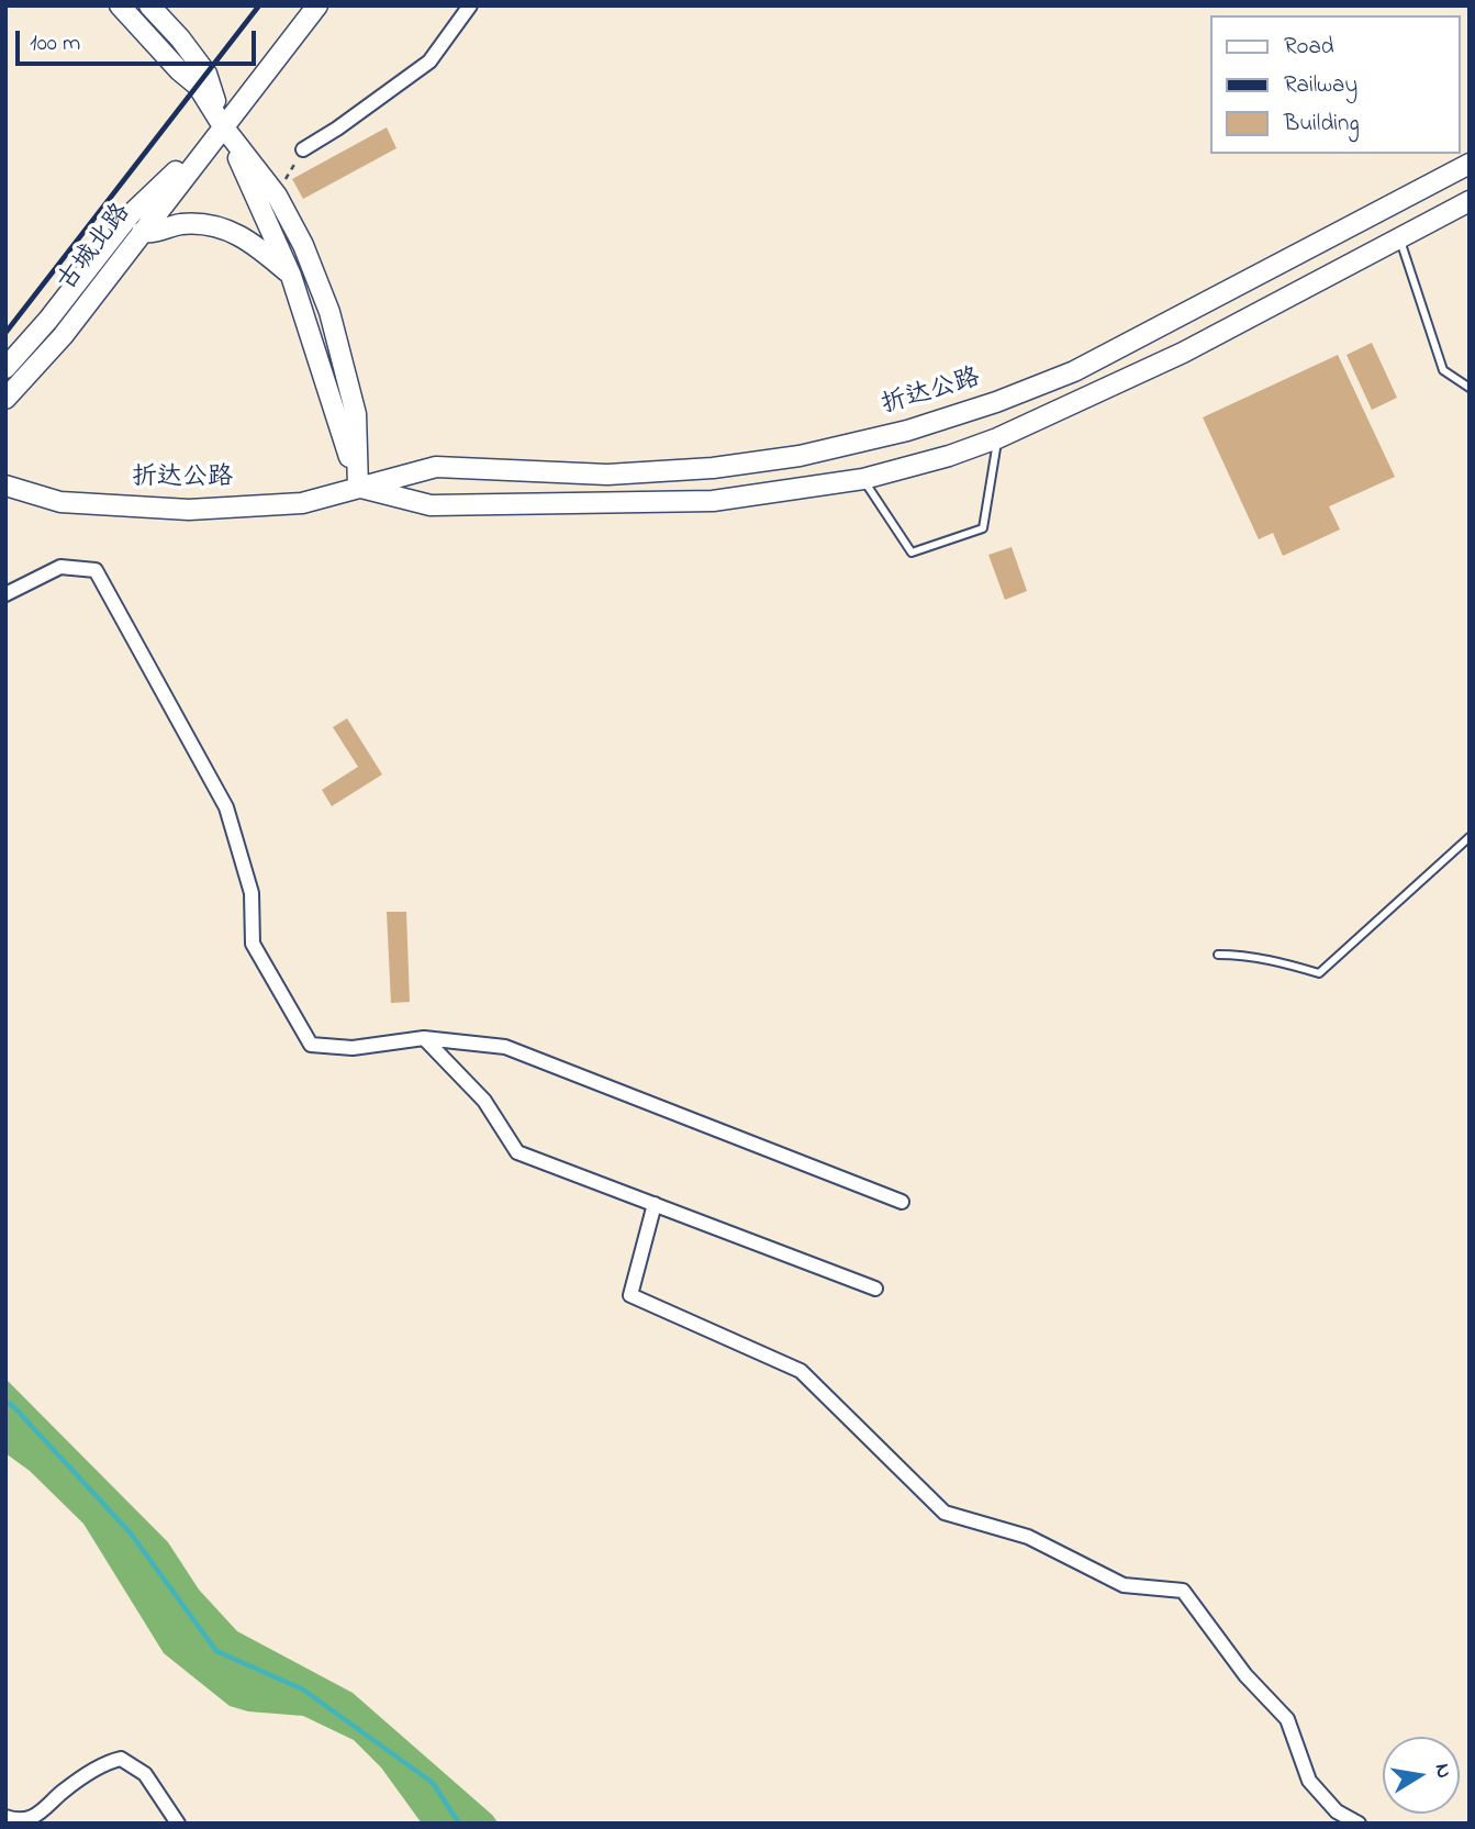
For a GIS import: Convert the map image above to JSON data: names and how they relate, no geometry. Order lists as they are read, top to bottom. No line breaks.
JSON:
{"streets":{"main road":["古城北路","折达公路"]},"legend":["Road","Railway","Building"],"scale_bar":"100 m","north":"right"}
